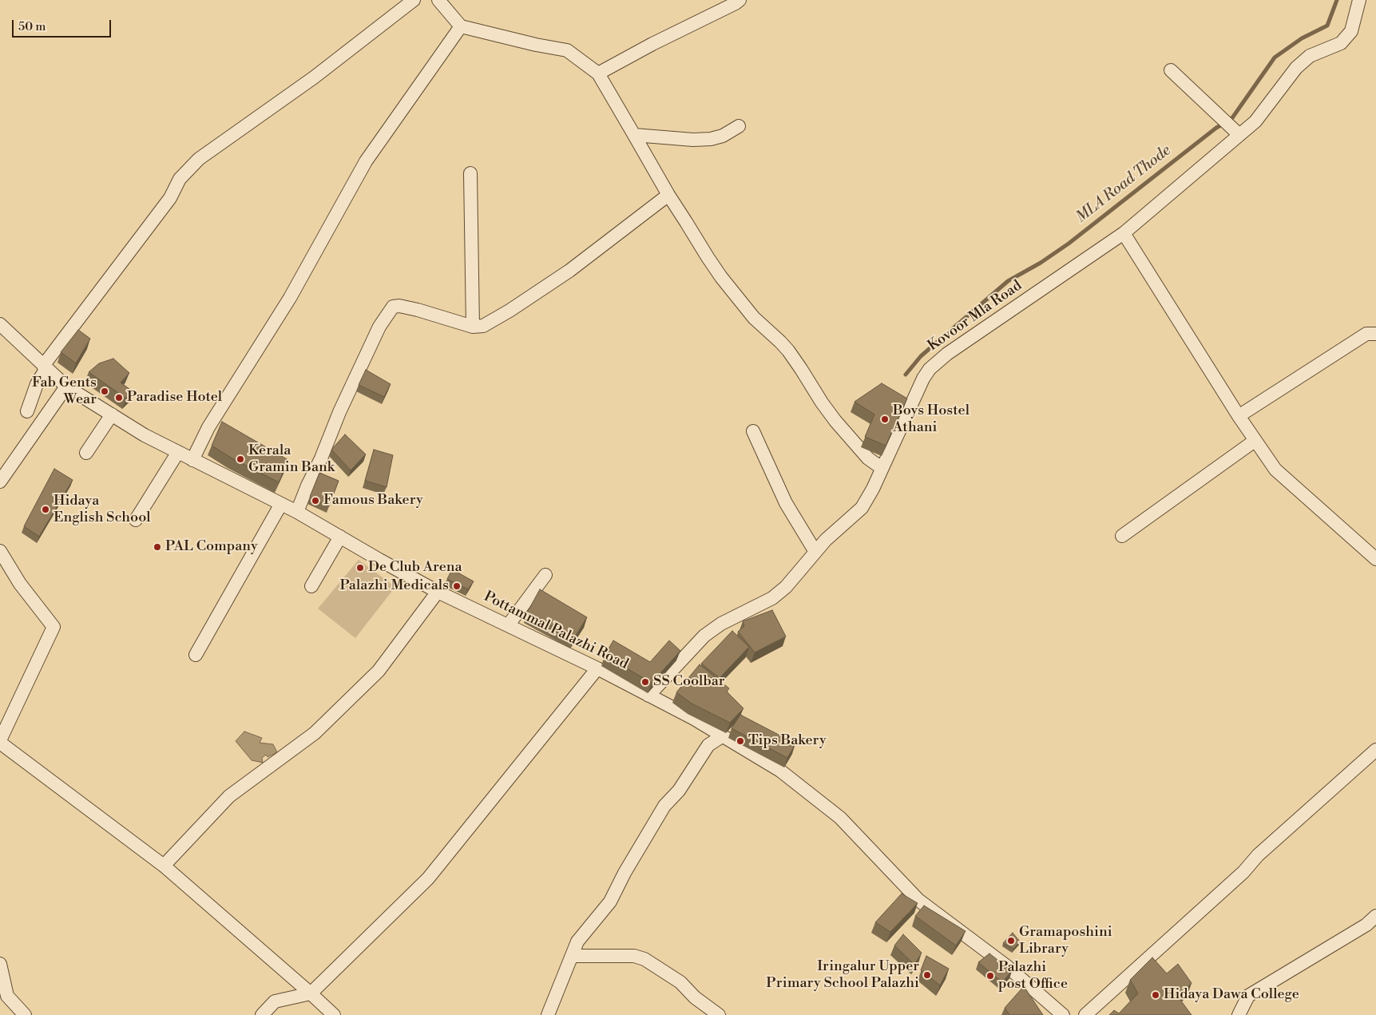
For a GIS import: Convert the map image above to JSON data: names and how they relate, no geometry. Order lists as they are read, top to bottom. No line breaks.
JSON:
{"streets":{"street":["Kovoor Mla Road","Pottammal Palazhi Road"]},"crossings":[["Kovoor Mla Road","Pottammal Palazhi Road"]],"water":["MLA Road Thode"],"places":["Fab Gents Wear","Paradise Hotel","Boys Hostel Athani","Kerala Gramin Bank","Famous Bakery","Hidaya English School","PAL Company","De Club Arena","Palazhi Medicals","SS Coolbar","Tips Bakery","Gramaposhini Library","Iringalur Upper Primary School Palazhi","Palazhi post Office","Hidaya Dawa College"],"scale_bar":"50 m"}
